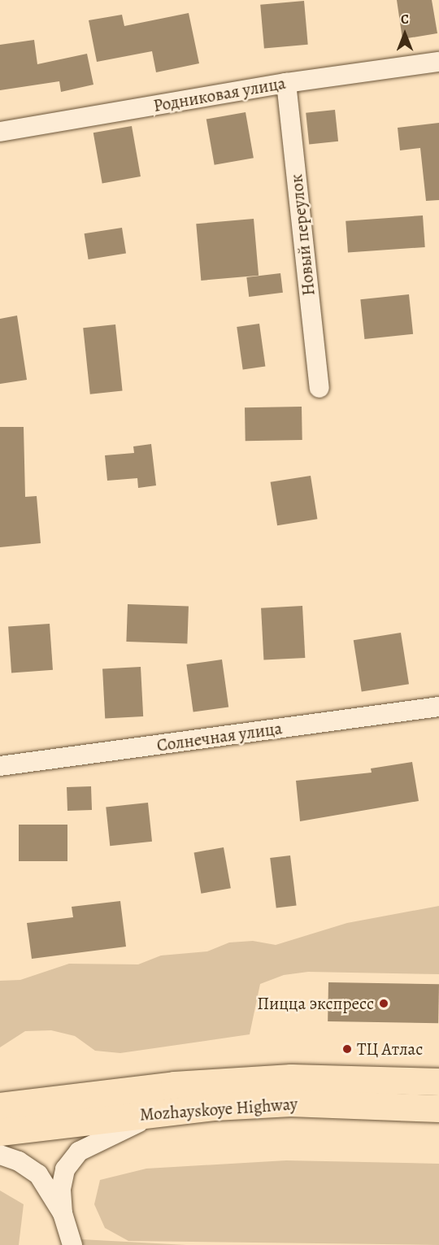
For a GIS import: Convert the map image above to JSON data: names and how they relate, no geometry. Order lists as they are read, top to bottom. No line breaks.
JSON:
{"streets":{"main road":["Mozhayskoye Highway"],"street":["Родниковая улица","Новый переулок","Солнечная улица"]},"crossings":[["Родниковая улица","Новый переулок"]],"places":["Пицца экспресс","ТЦ Атлас"],"north":"top"}
